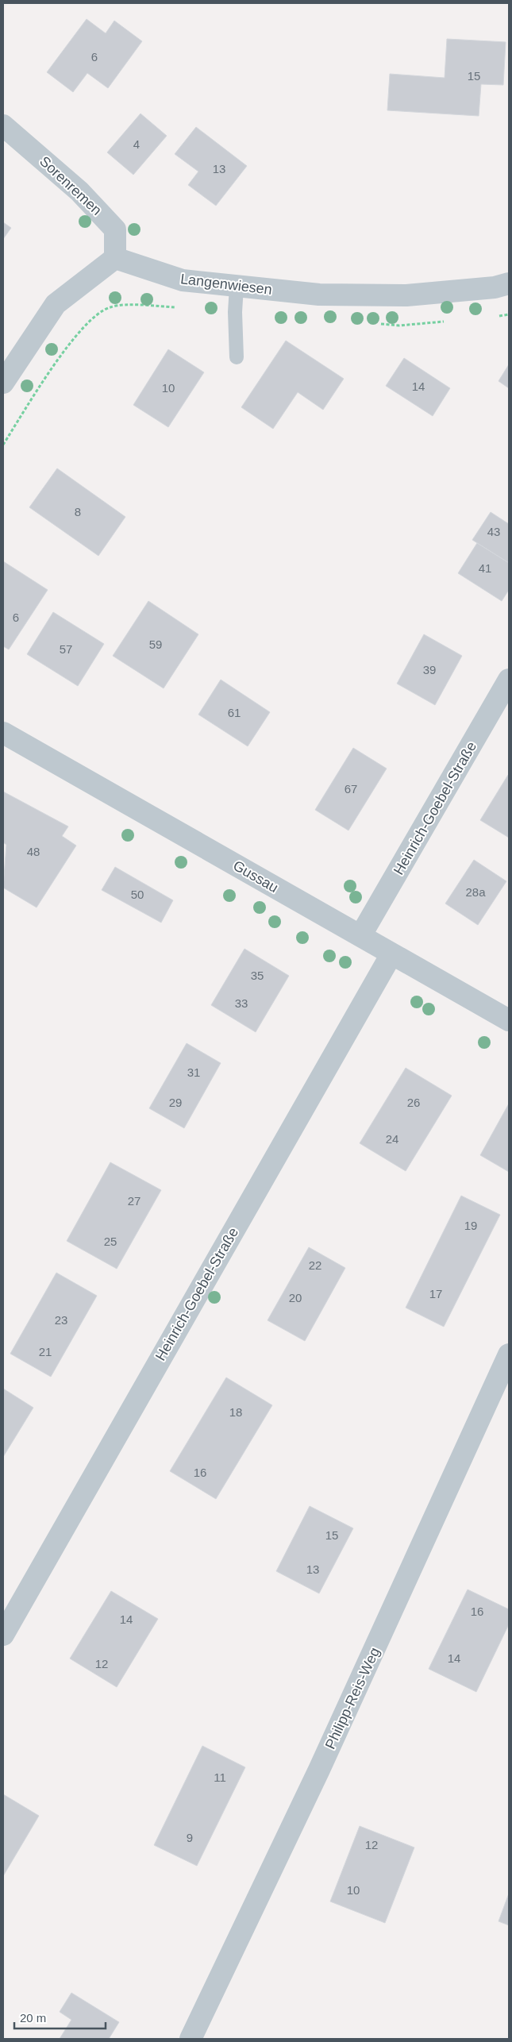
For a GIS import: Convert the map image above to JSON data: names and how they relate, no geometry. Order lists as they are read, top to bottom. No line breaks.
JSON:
{"streets":{"street":["Sorenremen","Langenwiesen","Heinrich-Goebel-Straße","Gussau","Philipp-Reis-Weg"]},"crossings":[["Sorenremen","Langenwiesen"],["Heinrich-Goebel-Straße","Gussau"]],"house_numbers":["6","15","4","13","14","10","8","43","41","6","59","57","39","61","67","48","28a","50","35","33","31","29","26","24","27","19","25","22","17","20","23","21","18","16","15","13","16","14","14","12","11","9","12","10"],"scale_bar":"20 m"}
